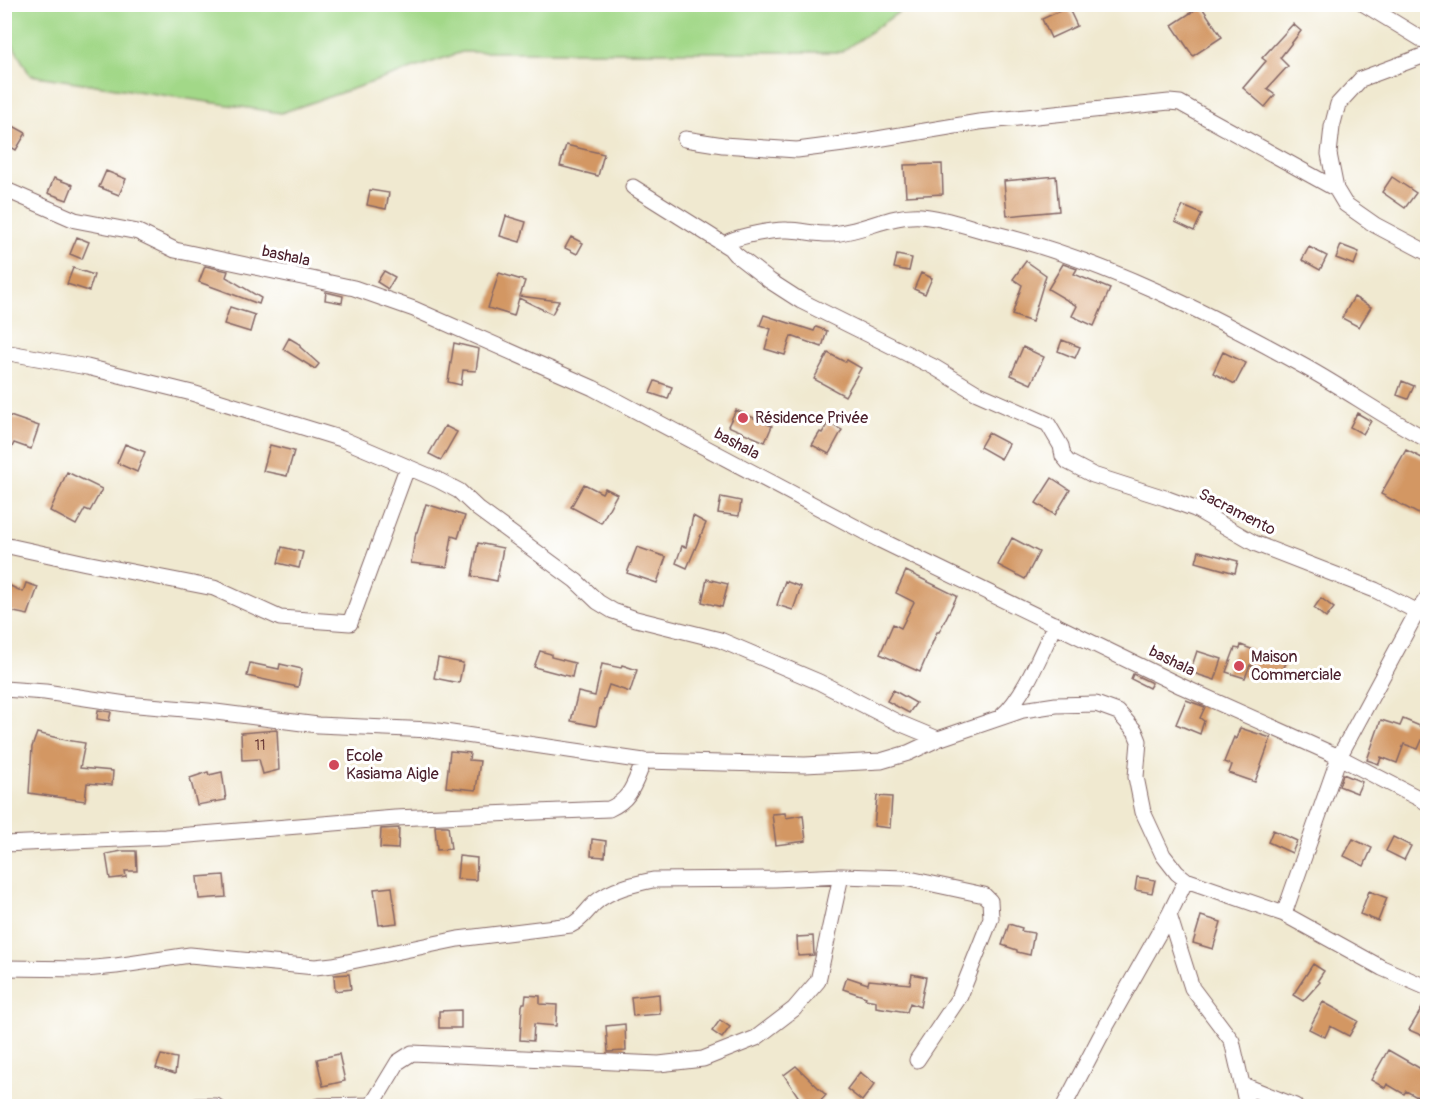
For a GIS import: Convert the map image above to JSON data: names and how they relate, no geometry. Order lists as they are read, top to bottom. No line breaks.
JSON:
{"streets":{"street":["bashala","Sacramento"]},"places":["Résidence Privée","Maison Commerciale","Ecole Kasiama Aigle"],"house_numbers":["11"]}
